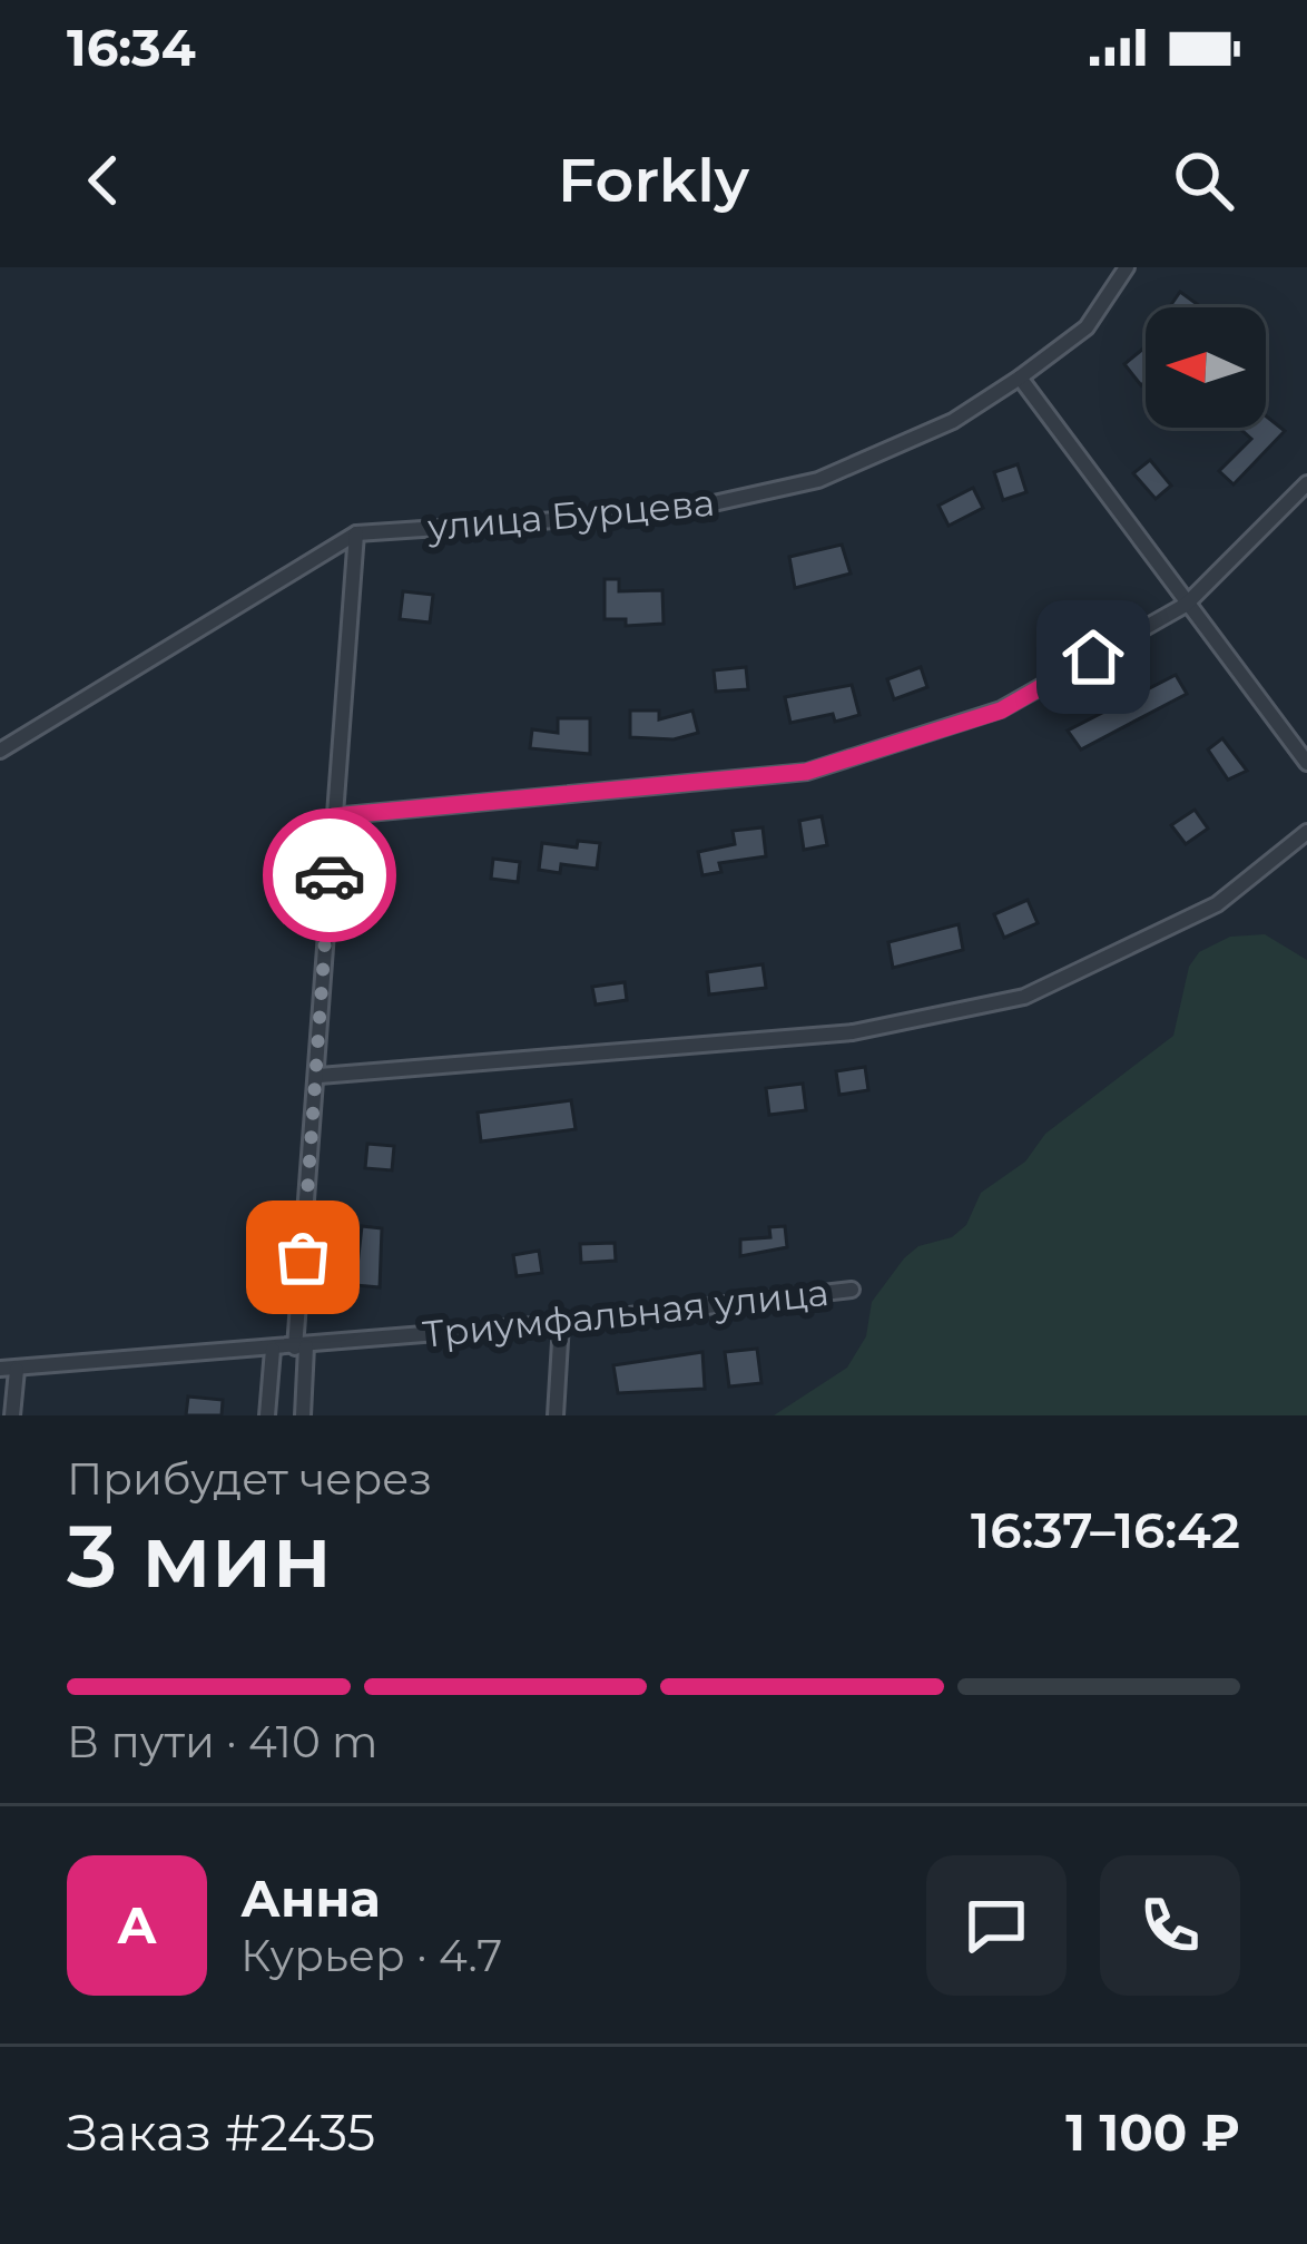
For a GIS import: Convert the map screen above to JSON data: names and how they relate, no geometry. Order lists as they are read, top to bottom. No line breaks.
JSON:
{"streets":{"street":["улица Бурцева","Триумфальная улица"]},"north":"left","page":{"status":"16:34","header":"Forkly","heading":["3 мин","Прибудет через","16:37–16:42"],"panel":["Анна","Курьер · 4.7","Заказ #2435","1 100 ₽"],"bar":"В пути · 410 m","round":"А"}}
